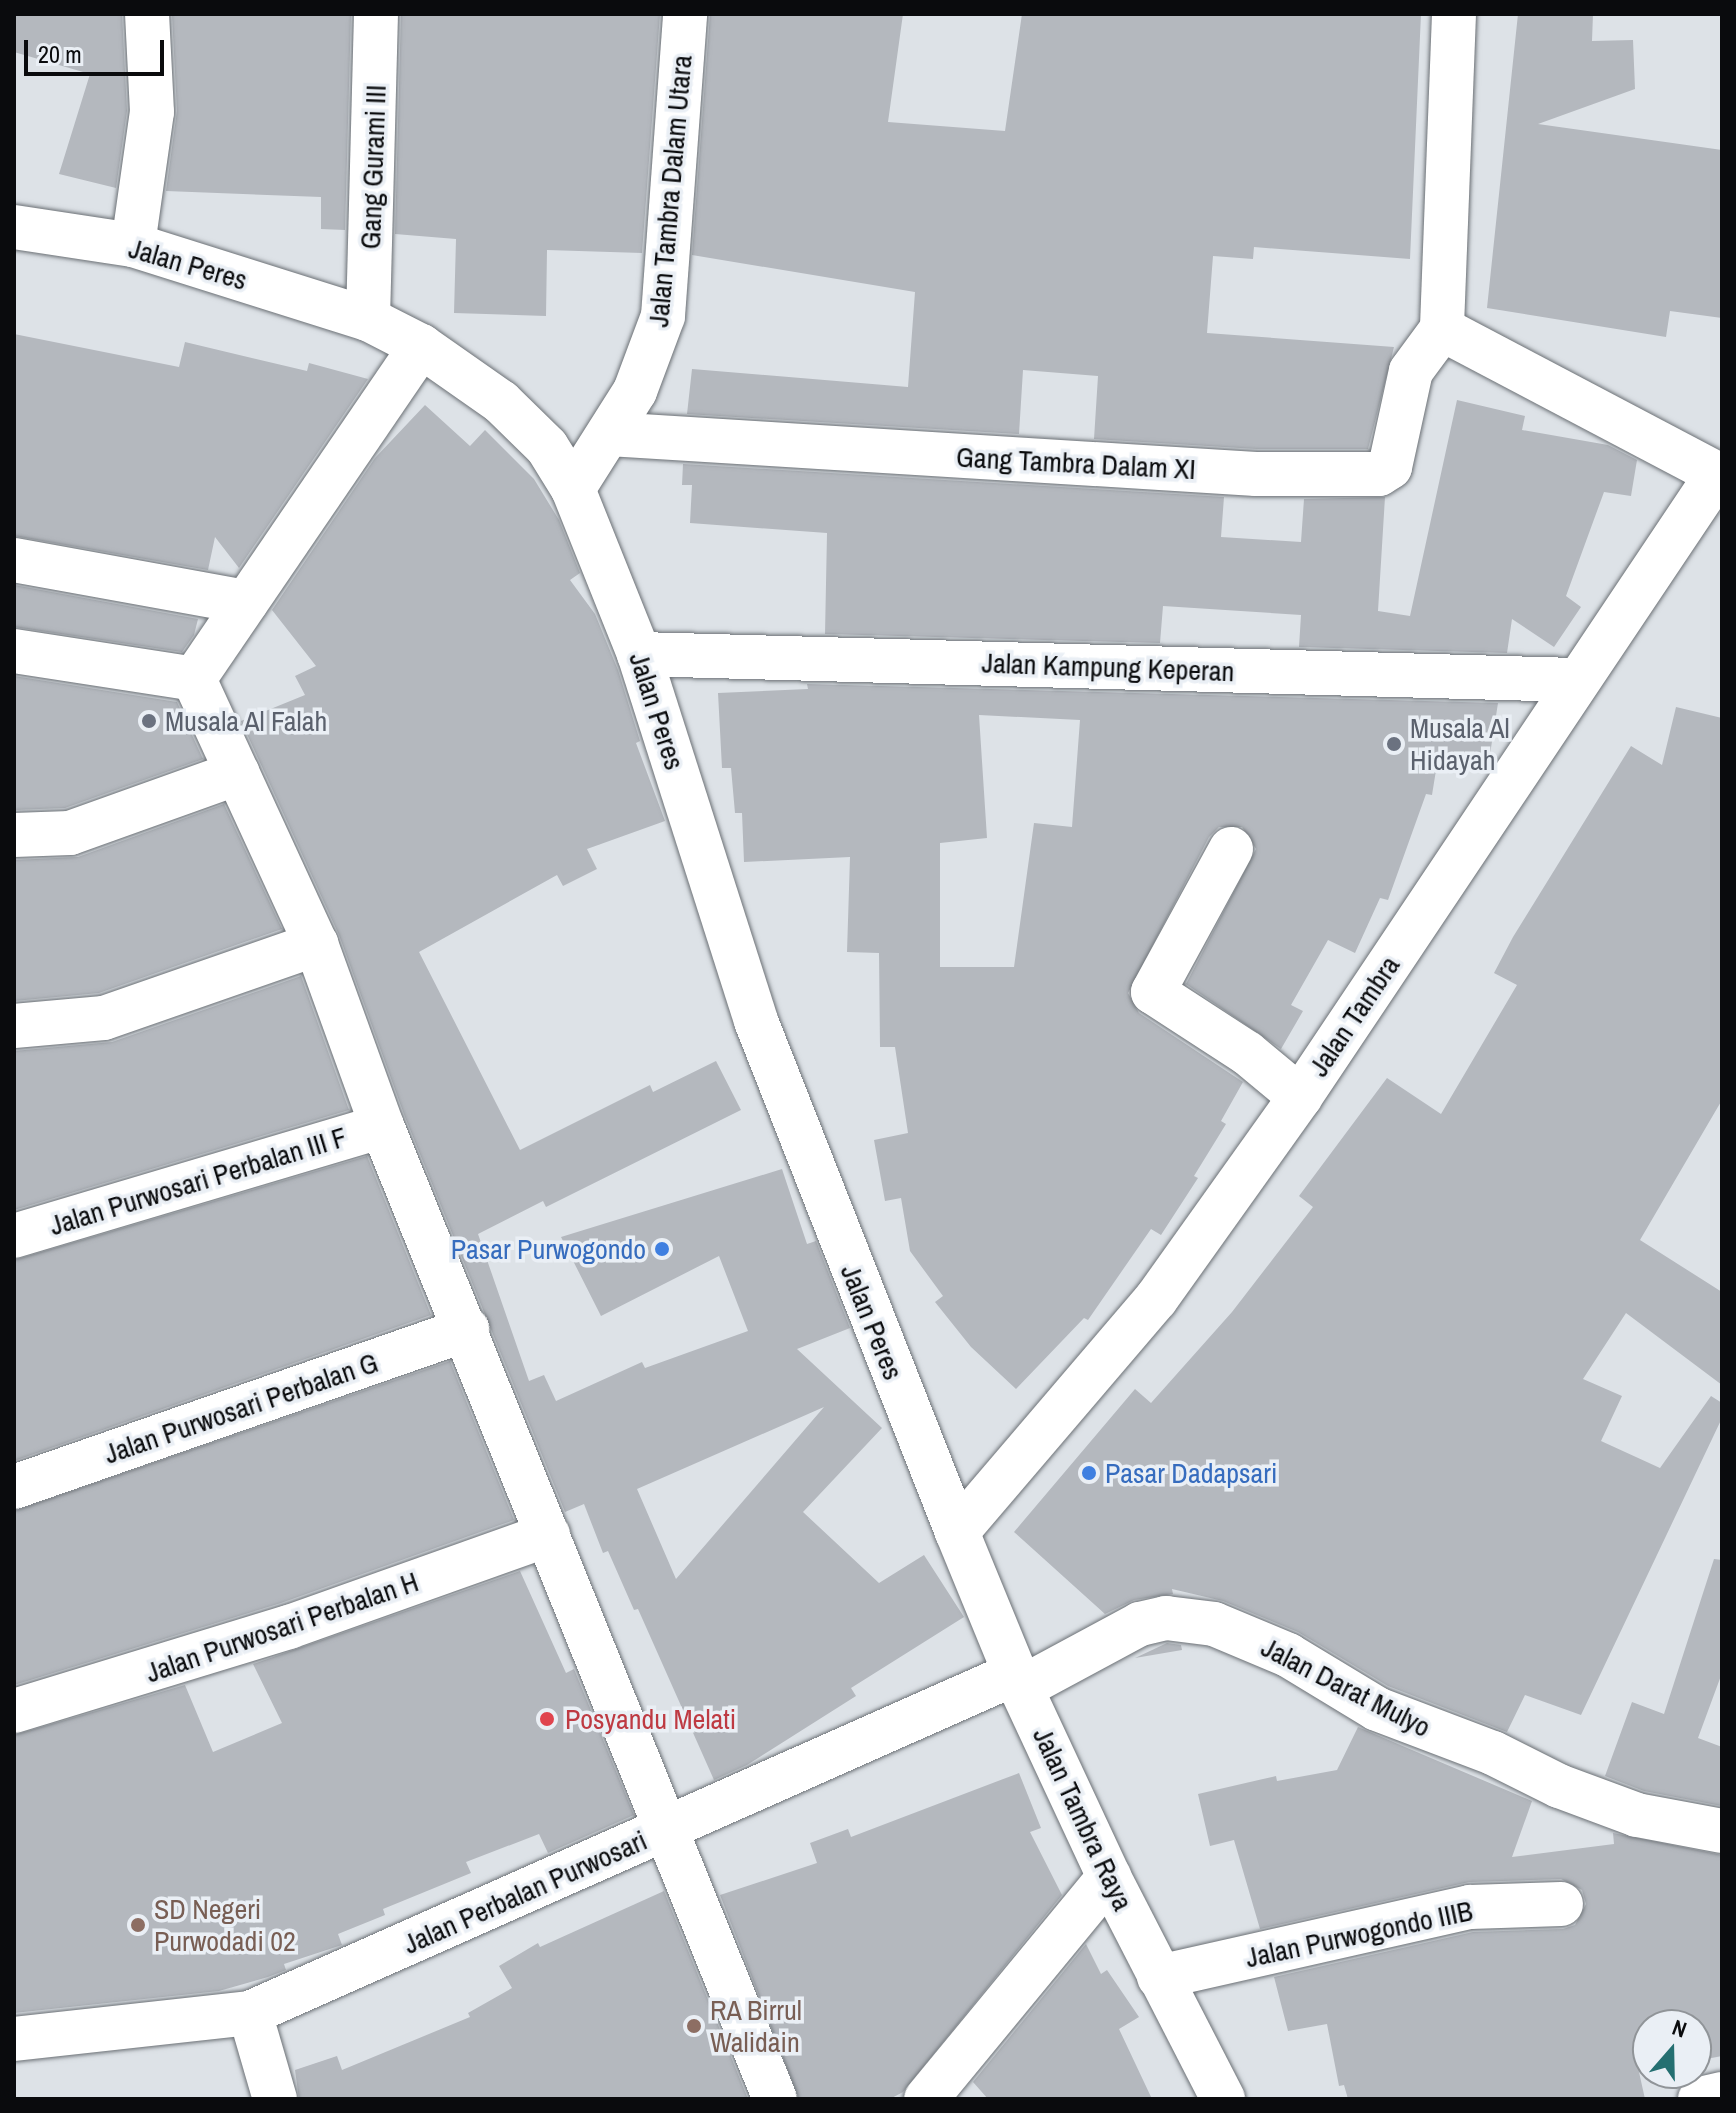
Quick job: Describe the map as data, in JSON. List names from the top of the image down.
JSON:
{
  "streets": {
    "street": [
      "Gang Gurami III",
      "Jalan Tambra Dalam Utara",
      "Jalan Peres",
      "Gang Tambra Dalam XI",
      "Jalan Kampung Keperan",
      "Jalan Tambra",
      "Jalan Purwosari Perbalan III F",
      "Jalan Purwosari Perbalan G",
      "Jalan Purwosari Perbalan H",
      "Jalan Darat Mulyo",
      "Jalan Tambra Raya",
      "Jalan Perbalan Purwosari",
      "Jalan Purwogondo IIIB"
    ]
  },
  "crossings": [
    ["Gang Gurami III", "Jalan Peres"],
    ["Jalan Tambra Dalam Utara", "Jalan Peres"],
    ["Jalan Tambra Dalam Utara", "Gang Tambra Dalam XI"],
    ["Jalan Peres", "Jalan Kampung Keperan"],
    ["Jalan Peres", "Jalan Tambra"],
    ["Jalan Peres", "Jalan Tambra Raya"],
    ["Jalan Kampung Keperan", "Jalan Tambra"],
    ["Jalan Tambra", "Jalan Tambra Raya"],
    ["Jalan Darat Mulyo", "Jalan Tambra Raya"],
    ["Jalan Darat Mulyo", "Jalan Perbalan Purwosari"],
    ["Jalan Tambra Raya", "Jalan Perbalan Purwosari"],
    ["Jalan Tambra Raya", "Jalan Purwogondo IIIB"]
  ],
  "places": [
    "Musala Al Falah",
    "Musala Al Hidayah",
    "Pasar Purwogondo",
    "Pasar Dadapsari",
    "Posyandu Melati",
    "SD Negeri Purwodadi 02",
    "RA Birrul Walidain"
  ],
  "scale_bar": "20 m",
  "north": "top"
}
